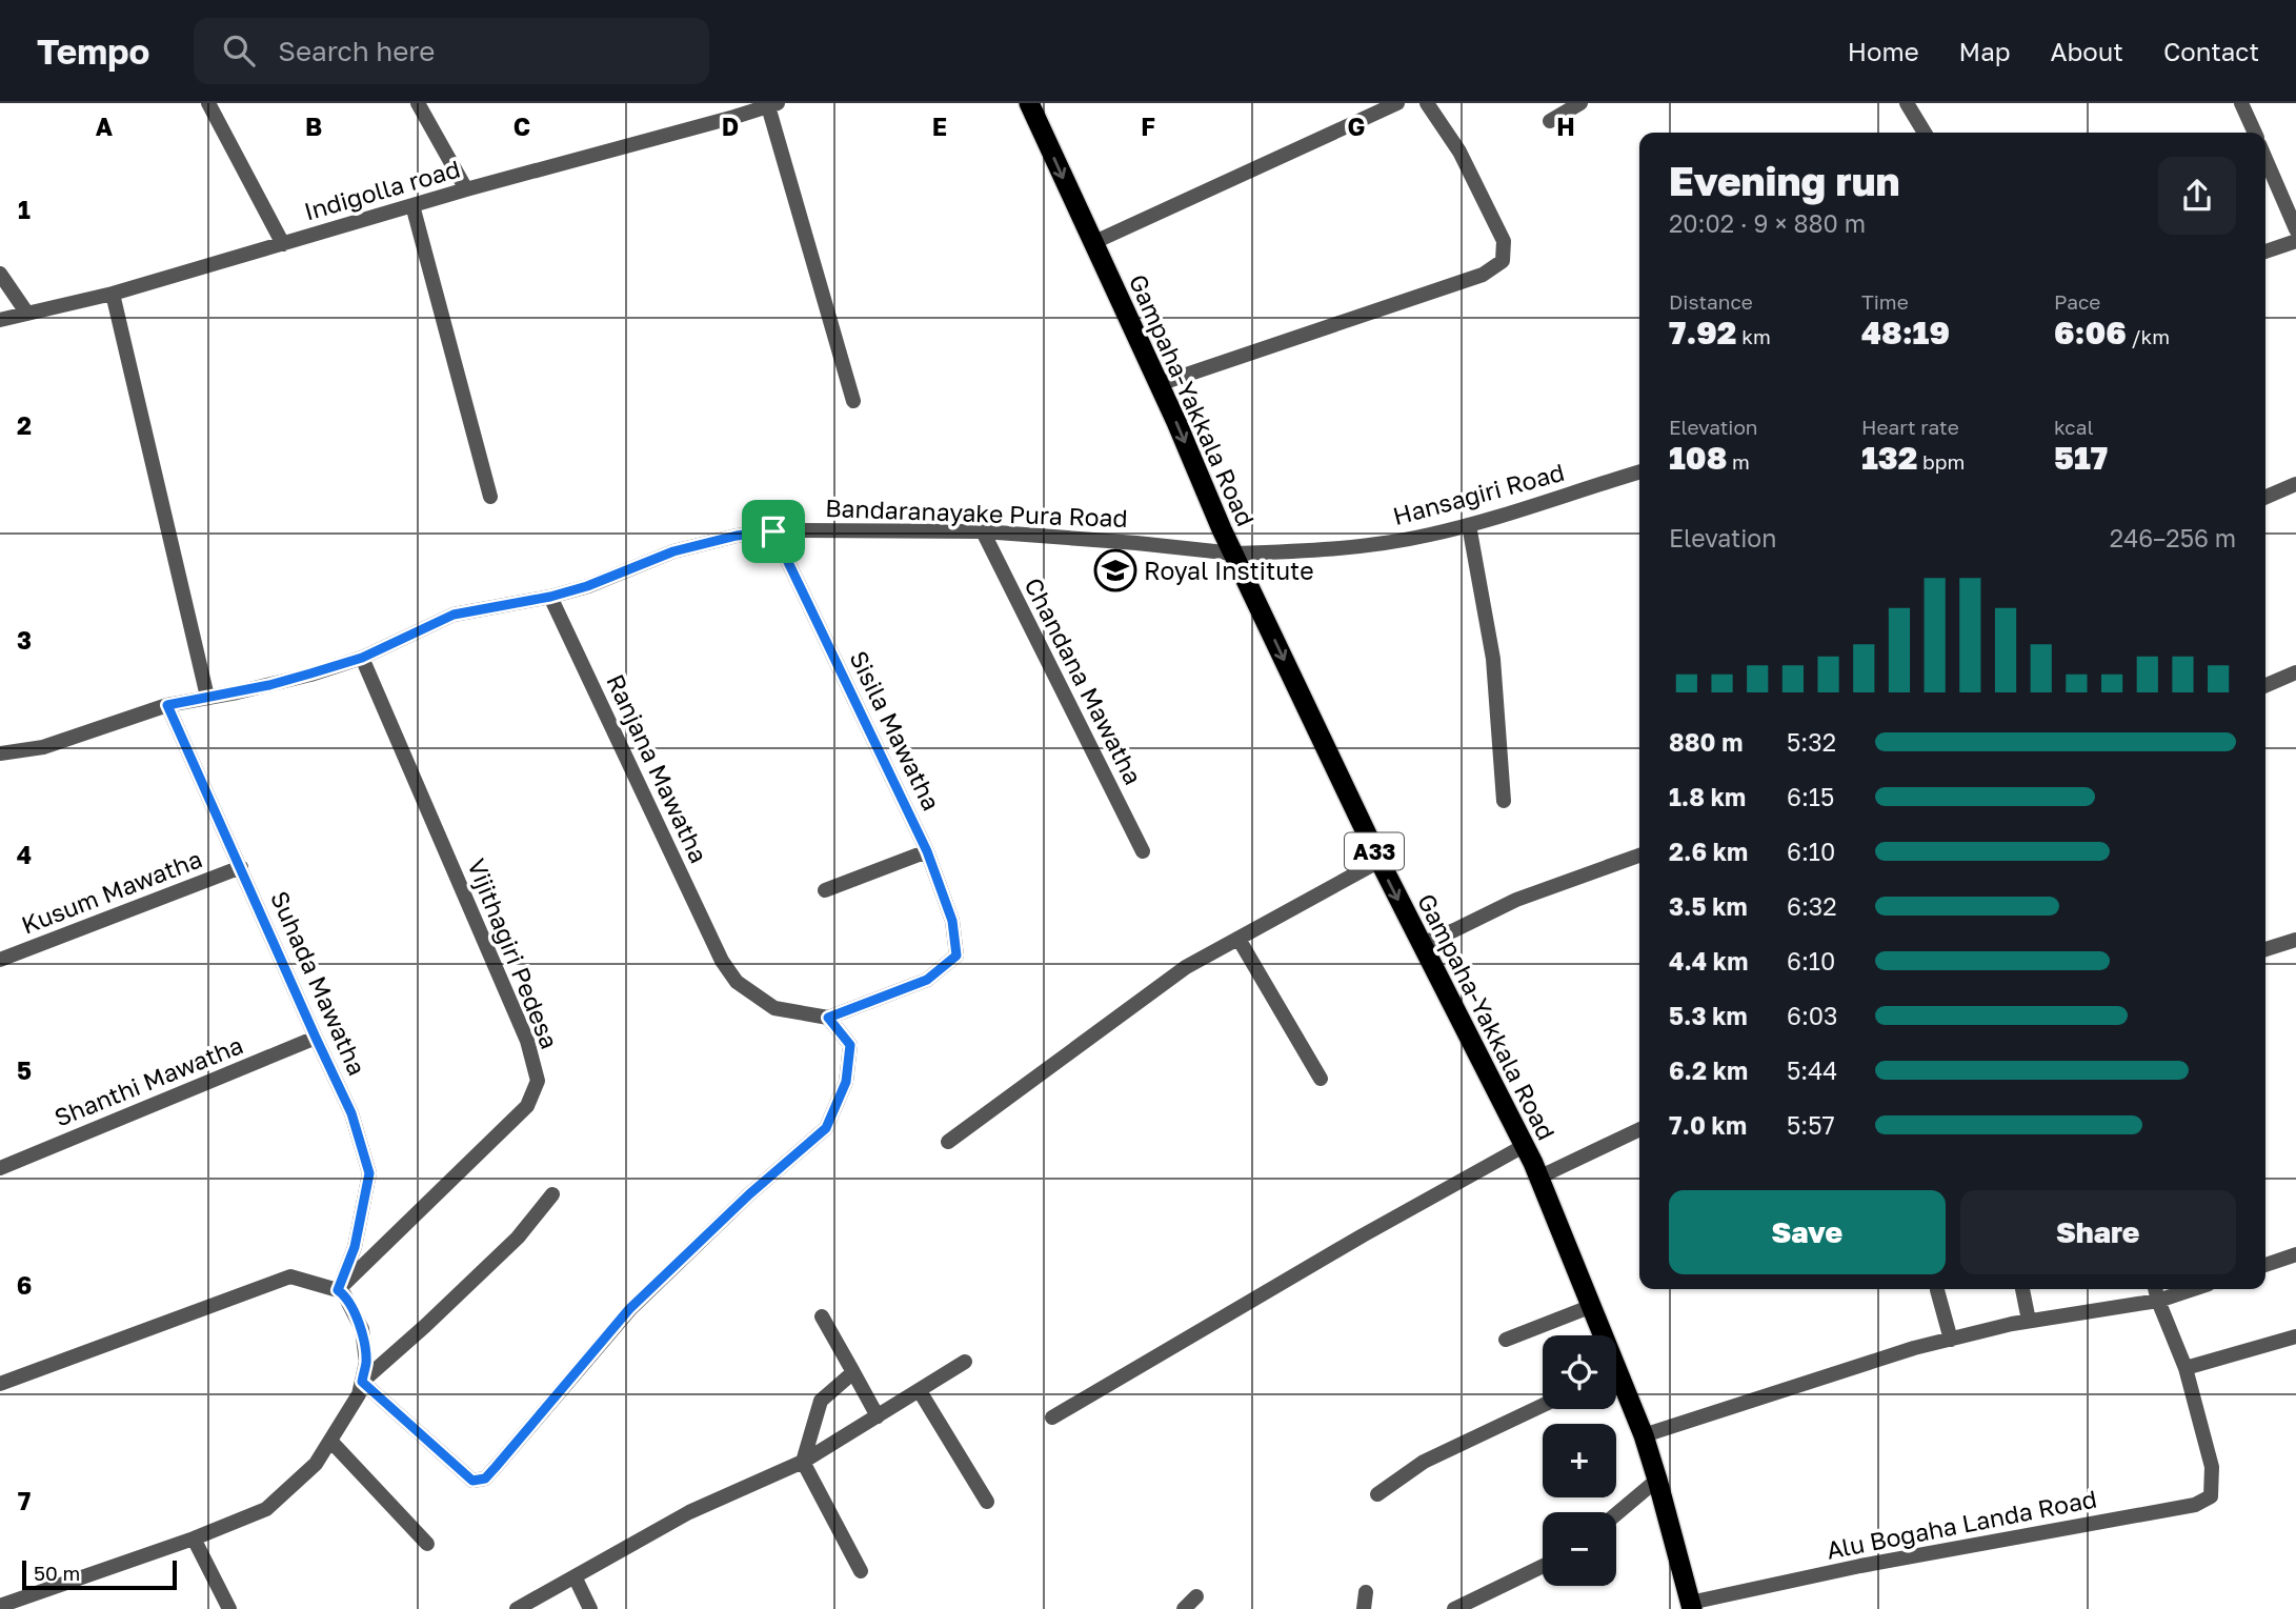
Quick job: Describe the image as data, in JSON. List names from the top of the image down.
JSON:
{
  "streets": {
    "highway": ["Gampaha-Yakkala Road", "A33"],
    "street": [
      "Indigolla road",
      "Hansagiri Road",
      "Bandaranayake Pura Road",
      "Chandana Mawatha",
      "Sisila Mawatha",
      "Ranjana Mawatha",
      "Kusum Mawatha",
      "Vijithagiri Pedesa",
      "Suhada Mawatha",
      "Shanthi Mawatha",
      "Alu Bogaha Landa Road"
    ]
  },
  "crossings": [
    ["Gampaha-Yakkala Road", "Hansagiri Road"],
    ["Gampaha-Yakkala Road", "Bandaranayake Pura Road"],
    ["Gampaha-Yakkala Road", "Alu Bogaha Landa Road"],
    ["Hansagiri Road", "Bandaranayake Pura Road"],
    ["Bandaranayake Pura Road", "Chandana Mawatha"],
    ["Bandaranayake Pura Road", "Sisila Mawatha"],
    ["Bandaranayake Pura Road", "Ranjana Mawatha"],
    ["Bandaranayake Pura Road", "Vijithagiri Pedesa"],
    ["Bandaranayake Pura Road", "Suhada Mawatha"],
    ["Sisila Mawatha", "Ranjana Mawatha"],
    ["Kusum Mawatha", "Suhada Mawatha"],
    ["Vijithagiri Pedesa", "Suhada Mawatha"],
    ["Suhada Mawatha", "Shanthi Mawatha"]
  ],
  "one_way": ["Gampaha-Yakkala Road"],
  "places": {
    "school or university": ["Royal Institute"]
  },
  "scale_bar": "50 m",
  "page": {
    "header": "Tempo",
    "search": "Search here",
    "nav": [
      "Home",
      "Map",
      "About",
      "Contact"
    ],
    "heading": ["Evening run", "20:02 · 9 × 880 m"],
    "stats": [
      ["Distance", "7.92 km"],
      ["Time", "48:19"],
      ["Pace", "6:06 /km"],
      ["Elevation", "108 m"],
      ["Heart rate", "132 bpm"],
      ["kcal", "517"]
    ],
    "chart": ["Elevation", "246–256 m"],
    "list": [
      {
        "name": "880 m",
        "note": "5:32"
      },
      {
        "name": "1.8 km",
        "note": "6:15"
      },
      {
        "name": "2.6 km",
        "note": "6:10"
      },
      {
        "name": "3.5 km",
        "note": "6:32"
      },
      {
        "name": "4.4 km",
        "note": "6:10"
      },
      {
        "name": "5.3 km",
        "note": "6:03"
      },
      {
        "name": "6.2 km",
        "note": "5:44"
      },
      {
        "name": "7.0 km",
        "note": "5:57"
      }
    ],
    "buttons": ["Save", "Share"],
    "map_buttons": ["+", "−"],
    "scale": "50 m"
  },
  "grid": {
    "columns": [
      "A",
      "B",
      "C",
      "D",
      "E",
      "F",
      "G",
      "H"
    ],
    "rows": [
      "1",
      "2",
      "3",
      "4",
      "5",
      "6",
      "7"
    ]
  }
}
